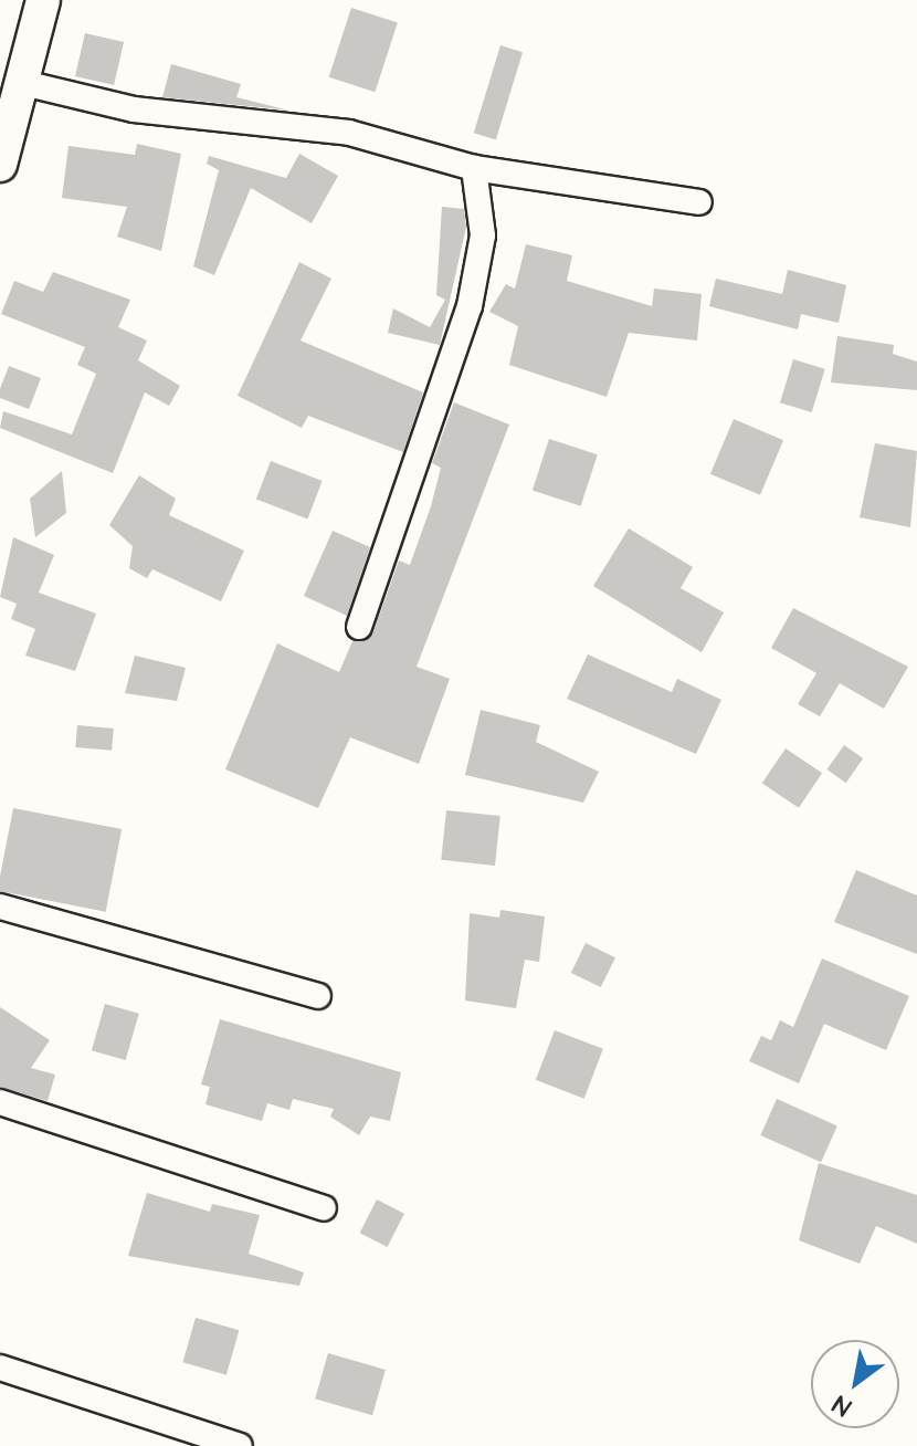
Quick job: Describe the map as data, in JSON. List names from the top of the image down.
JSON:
{
  "north": "bottom left"
}
